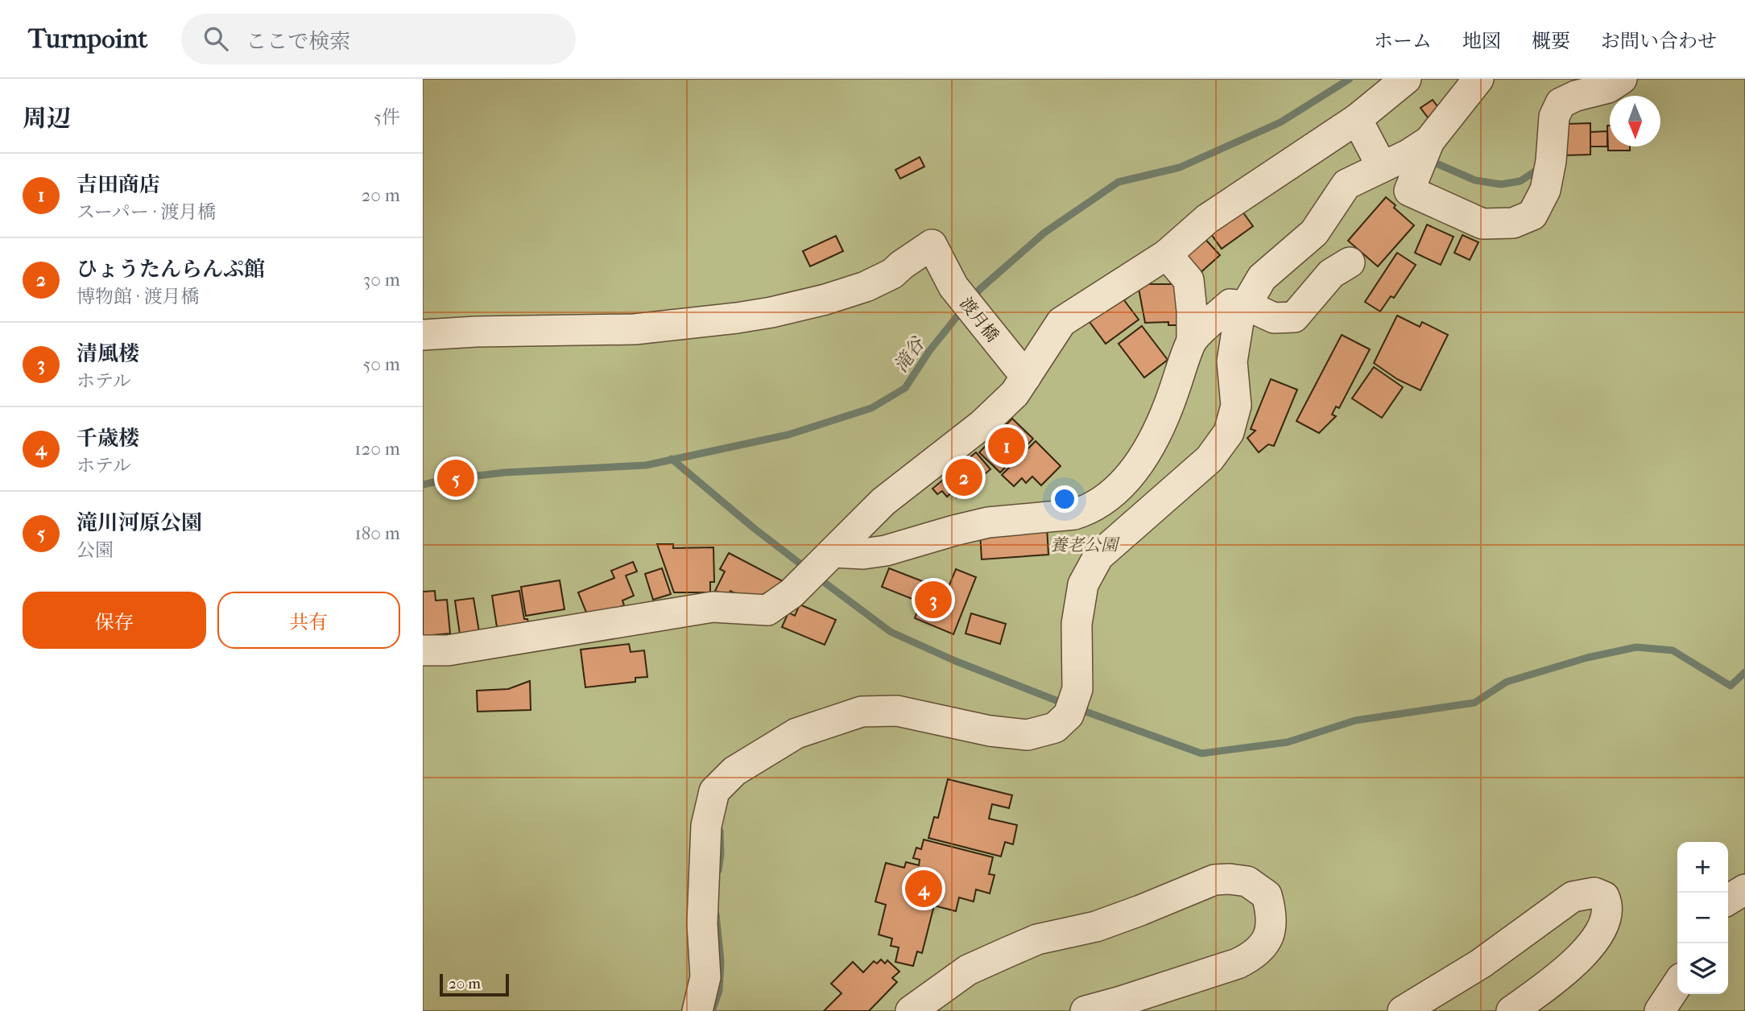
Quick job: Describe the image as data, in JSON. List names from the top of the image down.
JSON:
{
  "streets": {
    "street": ["渡月橋"]
  },
  "water": ["滝谷"],
  "parks": ["養老公園"],
  "scale_bar": "20 m",
  "north": "bottom",
  "page": {
    "header": "Turnpoint",
    "search": "ここで検索",
    "nav": [
      "ホーム",
      "地図",
      "概要",
      "お問い合わせ"
    ],
    "heading": ["周辺", "5件"],
    "list": [
      {
        "mark": "1",
        "name": "吉田商店",
        "note": "スーパー · 渡月橋",
        "value": "20 m"
      },
      {
        "mark": "2",
        "name": "ひょうたんらんぷ館",
        "note": "博物館 · 渡月橋",
        "value": "30 m"
      },
      {
        "mark": "3",
        "name": "清風楼",
        "note": "ホテル",
        "value": "50 m"
      },
      {
        "mark": "4",
        "name": "千歳楼",
        "note": "ホテル",
        "value": "120 m"
      },
      {
        "mark": "5",
        "name": "滝川河原公園",
        "note": "公園",
        "value": "180 m"
      }
    ],
    "pins": [
      "1",
      "2",
      "5",
      "3",
      "4"
    ],
    "buttons": ["保存", "共有"],
    "map_buttons": ["+", "−"],
    "scale": "20 m"
  }
}
